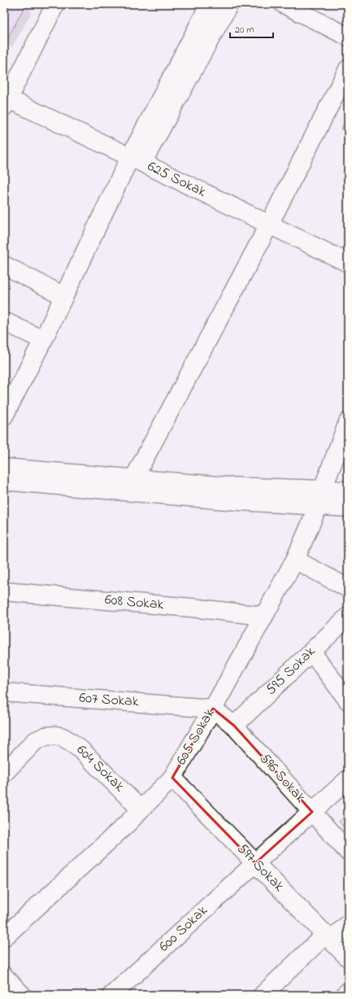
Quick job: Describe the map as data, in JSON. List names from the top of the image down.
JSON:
{
  "streets": {
    "street": [
      "625 Sokak",
      "608 Sokak",
      "595 Sokak",
      "607 Sokak",
      "605 Sokak",
      "604 Sokak",
      "596 Sokak",
      "597 Sokak",
      "600 Sokak"
    ]
  },
  "crossings": [
    ["608 Sokak", "605 Sokak"],
    ["595 Sokak", "596 Sokak"],
    ["607 Sokak", "605 Sokak"],
    ["607 Sokak", "596 Sokak"],
    ["605 Sokak", "604 Sokak"],
    ["605 Sokak", "596 Sokak"],
    ["605 Sokak", "597 Sokak"],
    ["596 Sokak", "600 Sokak"],
    ["597 Sokak", "600 Sokak"]
  ],
  "scale_bar": "20 m"
}
